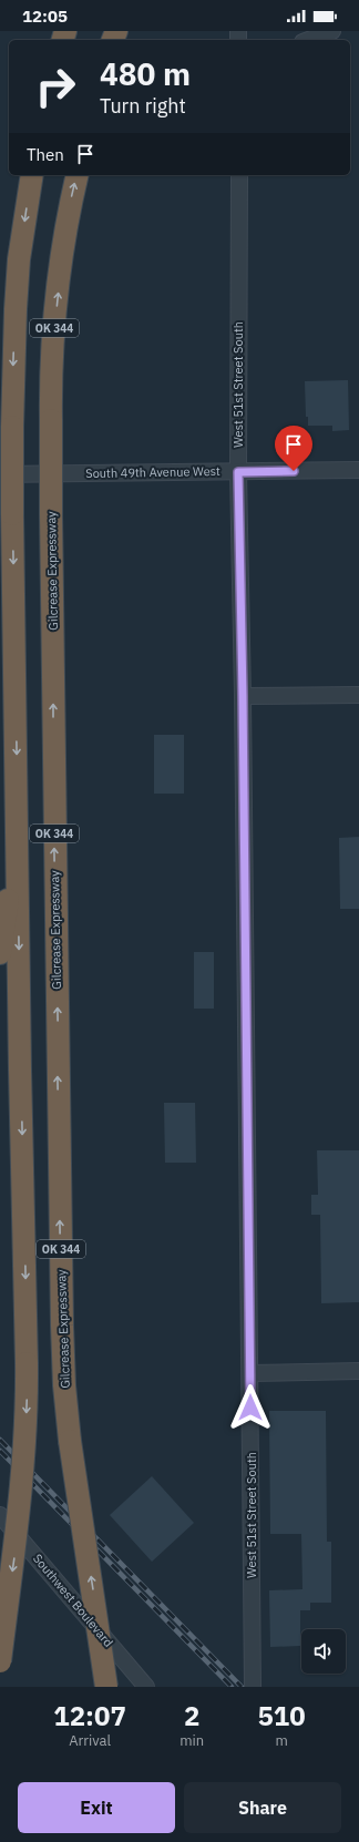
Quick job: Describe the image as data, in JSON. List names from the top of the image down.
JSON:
{
  "streets": {
    "highway": ["OK 344", "Gilcrease Expressway"],
    "street": ["West 51st Street South", "South 49th Avenue West", "Southwest Boulevard"]
  },
  "crossings": [
    ["West 51st Street South", "South 49th Avenue West"]
  ],
  "page": {
    "status": "12:05",
    "turn": ["480 m", "Turn right"],
    "then": "Then",
    "eta": [
      "12:07",
      "Arrival",
      "2",
      "min",
      "510",
      "m"
    ],
    "buttons": ["Exit", "Share"]
  }
}
